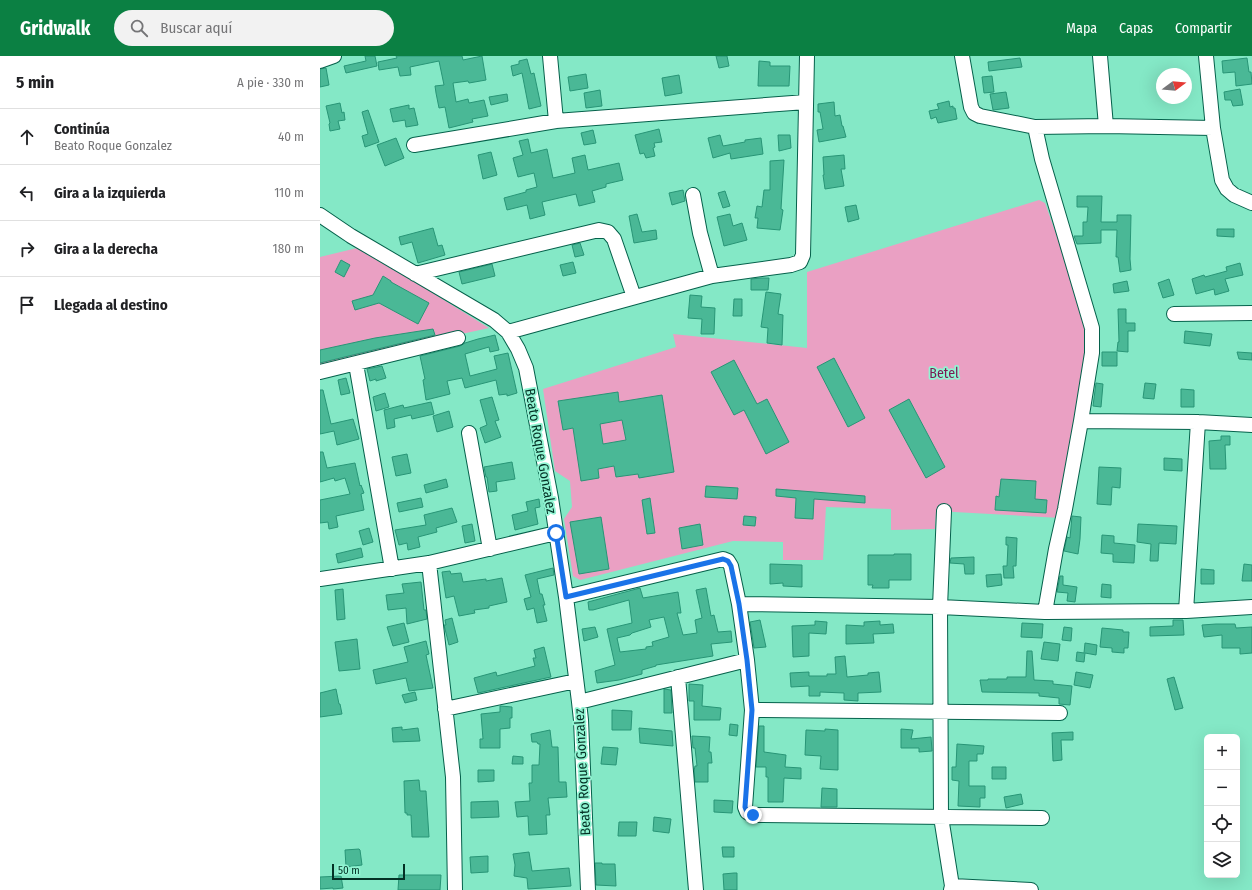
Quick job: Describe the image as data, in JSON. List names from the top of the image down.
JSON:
{
  "streets": {
    "street": ["Beato Roque Gonzalez"]
  },
  "parks": ["Betel"],
  "scale_bar": "50 m",
  "north": "right",
  "page": {
    "header": "Gridwalk",
    "search": "Buscar aquí",
    "nav": ["Mapa", "Capas", "Compartir"],
    "heading": ["5 min", "A pie · 330 m"],
    "list": [
      ["Continúa", "Beato Roque Gonzalez", "40 m"],
      ["Gira a la izquierda", "110 m"],
      ["Gira a la derecha", "180 m"],
      "Llegada al destino"
    ],
    "map_buttons": ["+", "−"],
    "scale": "50 m"
  }
}
